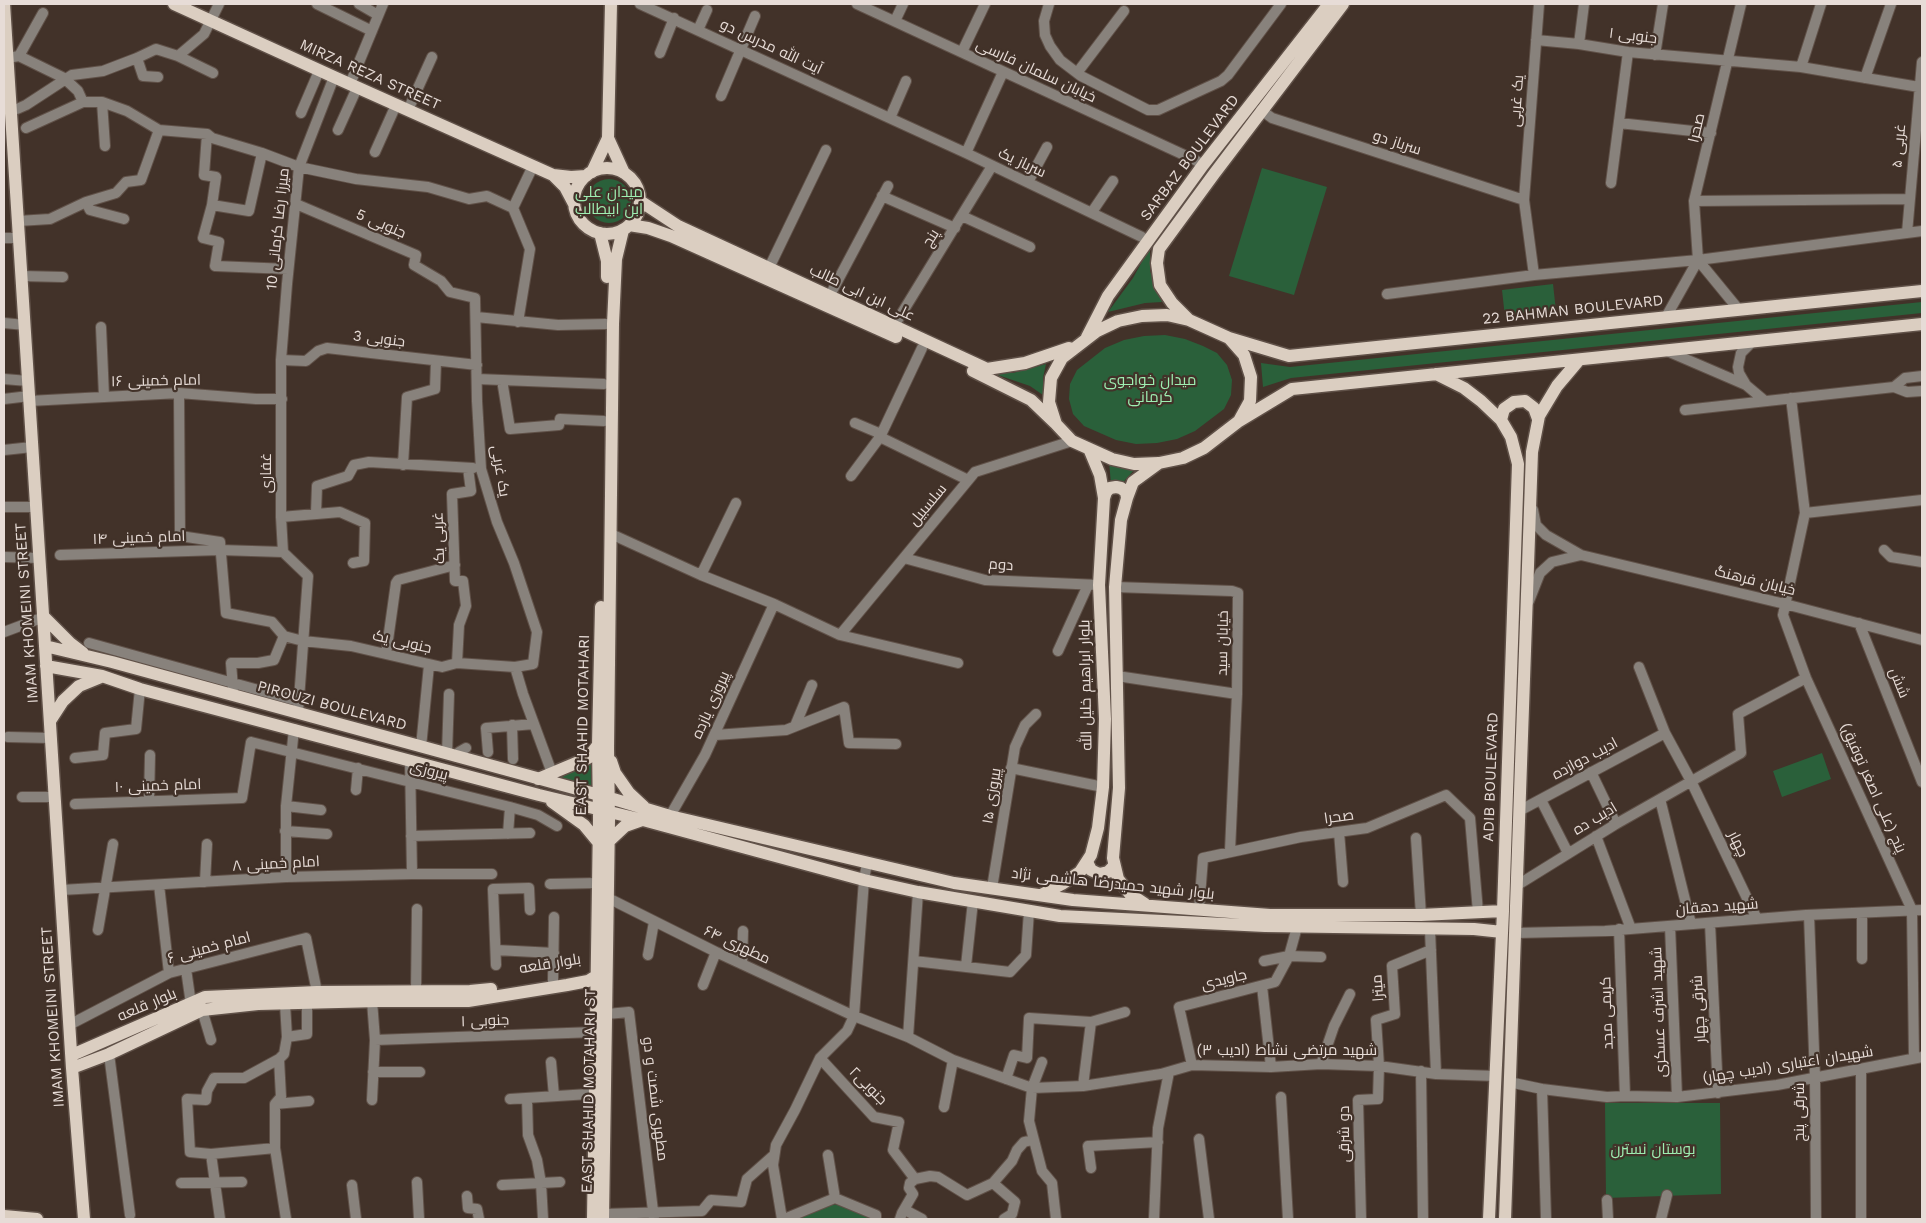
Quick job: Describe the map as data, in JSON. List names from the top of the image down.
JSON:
{
  "streets": {
    "main road": [
      "MIRZA REZA STREET",
      "SARBAZ BOULEVARD",
      "علی ابن ابی طالب",
      "22 BAHMAN BOULEVARD",
      "IMAM KHOMEINI STREET",
      "بلوار ابراهیم خلیل الله",
      "PIROUZI BOULEVARD",
      "EAST SHAHID MOTAHARI",
      "ADIB BOULEVARD",
      "بلوار شهید حمیدرضا هاشمی نژاد",
      "بلوار قلعه",
      "EAST SHAHID MOTAHARI ST"
    ],
    "street": [
      "جنوبی ۱",
      "آیت الله مدرس دو",
      "خیابان سلمان فارسی",
      "یک غربی",
      "صحرا",
      "سرباز دو",
      "غربی ۵",
      "سرباز یک",
      "جنوبی 5",
      "میرزا رضا کرمانی 10",
      "پنج",
      "جنوبی 3",
      "امام خمینی ۱۶",
      "غفاری",
      "سلسبیل",
      "امام خمینی ۱۴",
      "غربی یک",
      "دوم",
      "خیابان فرهنگ",
      "جنوبی یک",
      "خیابان سید",
      "شش",
      "پیروزی یازده",
      "ادیب دوازده",
      "پیروزی",
      "امام خمینی ۱۰",
      "پنج (علی اصغر توفیق)",
      "پیروزی ۱۵",
      "ادیب ده",
      "چهار",
      "امام خمینی ۸",
      "شهید دهقان",
      "مطهری ۶۴",
      "امام خمینی ۶",
      "جاویدی",
      "میترا",
      "شرقی چهار",
      "شهید اشرف عسکری",
      "کریمی مجد",
      "۱ جنوبی",
      "شهید مرتضی نشاط (ادیب ۳)",
      "شهیدان اعتباری (ادیب چهار)",
      "جنوبی۲",
      "مطهری شصت و دو",
      "شرقی پنج",
      "دو شرقی"
    ]
  },
  "crossings": [
    ["جنوبی ۱", "یک غربی"],
    ["جنوبی ۱", "صحرا"],
    ["جنوبی ۱", "غربی ۵"],
    ["آیت الله مدرس دو", "سرباز یک"],
    ["خیابان سلمان فارسی", "SARBAZ BOULEVARD"],
    ["MIRZA REZA STREET", "میرزا رضا کرمانی 10"],
    ["یک غربی", "سرباز دو"],
    ["یک غربی", "جنوبی 5"],
    ["یک غربی", "جنوبی 3"],
    ["یک غربی", "جنوبی یک"],
    ["صحرا", "بلوار شهید حمیدرضا هاشمی نژاد"],
    ["سرباز دو", "SARBAZ BOULEVARD"],
    ["SARBAZ BOULEVARD", "علی ابن ابی طالب"],
    ["SARBAZ BOULEVARD", "22 BAHMAN BOULEVARD"],
    ["SARBAZ BOULEVARD", "سلسبیل"],
    ["SARBAZ BOULEVARD", "بلوار ابراهیم خلیل الله"],
    ["سرباز یک", "پنج"],
    ["جنوبی 5", "میرزا رضا کرمانی 10"],
    ["میرزا رضا کرمانی 10", "جنوبی 3"],
    ["میرزا رضا کرمانی 10", "غفاری"],
    ["پنج", "علی ابن ابی طالب"],
    ["علی ابن ابی طالب", "22 BAHMAN BOULEVARD"],
    ["علی ابن ابی طالب", "سلسبیل"],
    ["علی ابن ابی طالب", "بلوار ابراهیم خلیل الله"],
    ["علی ابن ابی طالب", "EAST SHAHID MOTAHARI"],
    ["22 BAHMAN BOULEVARD", "سلسبیل"],
    ["22 BAHMAN BOULEVARD", "بلوار ابراهیم خلیل الله"],
    ["جنوبی 3", "غفاری"],
    ["امام خمینی ۱۶", "غفاری"],
    ["امام خمینی ۱۶", "IMAM KHOMEINI STREET"],
    ["غفاری", "امام خمینی ۱۴"],
    ["سلسبیل", "دوم"],
    ["سلسبیل", "بلوار ابراهیم خلیل الله"],
    ["غربی یک", "جنوبی یک"],
    ["دوم", "بلوار ابراهیم خلیل الله"],
    ["خیابان فرهنگ", "شش"],
    ["خیابان فرهنگ", "پنج (علی اصغر توفیق)"],
    ["IMAM KHOMEINI STREET", "PIROUZI BOULEVARD"],
    ["IMAM KHOMEINI STREET", "امام خمینی ۸"],
    ["IMAM KHOMEINI STREET", "امام خمینی ۶"],
    ["IMAM KHOMEINI STREET", "بلوار قلعه"],
    ["خیابان سید", "بلوار ابراهیم خلیل الله"],
    ["بلوار ابراهیم خلیل الله", "بلوار شهید حمیدرضا هاشمی نژاد"],
    ["پیروزی یازده", "بلوار شهید حمیدرضا هاشمی نژاد"],
    ["PIROUZI BOULEVARD", "EAST SHAHID MOTAHARI"],
    ["PIROUZI BOULEVARD", "بلوار شهید حمیدرضا هاشمی نژاد"],
    ["EAST SHAHID MOTAHARI", "بلوار شهید حمیدرضا هاشمی نژاد"],
    ["EAST SHAHID MOTAHARI", "بلوار قلعه"],
    ["EAST SHAHID MOTAHARI", "۱ جنوبی"],
    ["EAST SHAHID MOTAHARI", "EAST SHAHID MOTAHARI ST"],
    ["ادیب دوازده", "ADIB BOULEVARD"],
    ["ادیب دوازده", "چهار"],
    ["پیروزی", "امام خمینی ۱۰"],
    ["ADIB BOULEVARD", "ادیب ده"],
    ["ADIB BOULEVARD", "بلوار شهید حمیدرضا هاشمی نژاد"],
    ["ADIB BOULEVARD", "شهید دهقان"],
    ["ADIB BOULEVARD", "شهید مرتضی نشاط (ادیب ۳)"],
    ["ADIB BOULEVARD", "شهیدان اعتباری (ادیب چهار)"],
    ["پنج (علی اصغر توفیق)", "ادیب ده"],
    ["پنج (علی اصغر توفیق)", "شهید دهقان"],
    ["پیروزی ۱۵", "بلوار شهید حمیدرضا هاشمی نژاد"],
    ["ادیب ده", "چهار"],
    ["چهار", "شهید دهقان"],
    ["بلوار شهید حمیدرضا هاشمی نژاد", "شهید دهقان"],
    ["بلوار شهید حمیدرضا هاشمی نژاد", "جاویدی"],
    ["شهید دهقان", "شرقی چهار"],
    ["شهید دهقان", "شهید اشرف عسکری"],
    ["شهید دهقان", "کریمی مجد"],
    ["شهید دهقان", "شرقی پنج"],
    ["مطهری ۶۴", "شهید مرتضی نشاط (ادیب ۳)"],
    ["مطهری ۶۴", "EAST SHAHID MOTAHARI ST"],
    ["امام خمینی ۶", "بلوار قلعه"],
    ["جاویدی", "شهید مرتضی نشاط (ادیب ۳)"],
    ["میترا", "شهید مرتضی نشاط (ادیب ۳)"],
    ["میترا", "دو شرقی"],
    ["شرقی چهار", "شهیدان اعتباری (ادیب چهار)"],
    ["شهید اشرف عسکری", "شهیدان اعتباری (ادیب چهار)"],
    ["کریمی مجد", "شهیدان اعتباری (ادیب چهار)"],
    ["شهید مرتضی نشاط (ادیب ۳)", "دو شرقی"],
    ["شهیدان اعتباری (ادیب چهار)", "شرقی پنج"],
    ["EAST SHAHID MOTAHARI ST", "مطهری شصت و دو"]
  ],
  "parks": ["میدان علی ابن ابیطالب", "میدان خواجوی کرمانی", "بوستان نسترن"]
}
